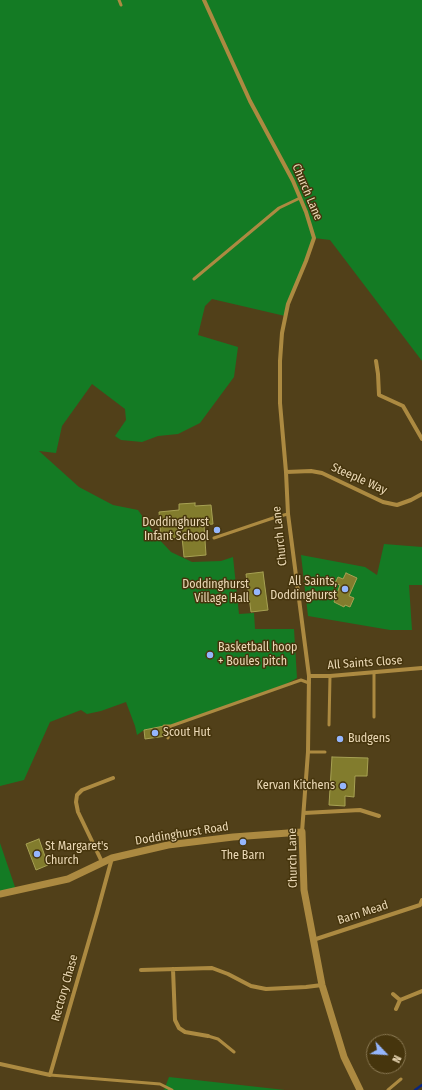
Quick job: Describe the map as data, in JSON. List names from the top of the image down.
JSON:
{
  "streets": {
    "street": [
      "Church Lane",
      "Steeple Way",
      "All Saints Close",
      "Doddinghurst Road",
      "Barn Mead",
      "Rectory Chase"
    ]
  },
  "crossings": [
    ["Church Lane", "Steeple Way"],
    ["Church Lane", "All Saints Close"],
    ["Church Lane", "Doddinghurst Road"],
    ["Church Lane", "Barn Mead"],
    ["Doddinghurst Road", "Rectory Chase"]
  ],
  "places": [
    "Doddinghurst Infant School",
    "All Saints, Doddinghurst",
    "Doddinghurst Village Hall",
    "Basketball hoop + Boules pitch",
    "Scout Hut",
    "Budgens",
    "Kervan Kitchens",
    "The Barn",
    "St Margaret's Church"
  ],
  "north": "bottom right"
}
